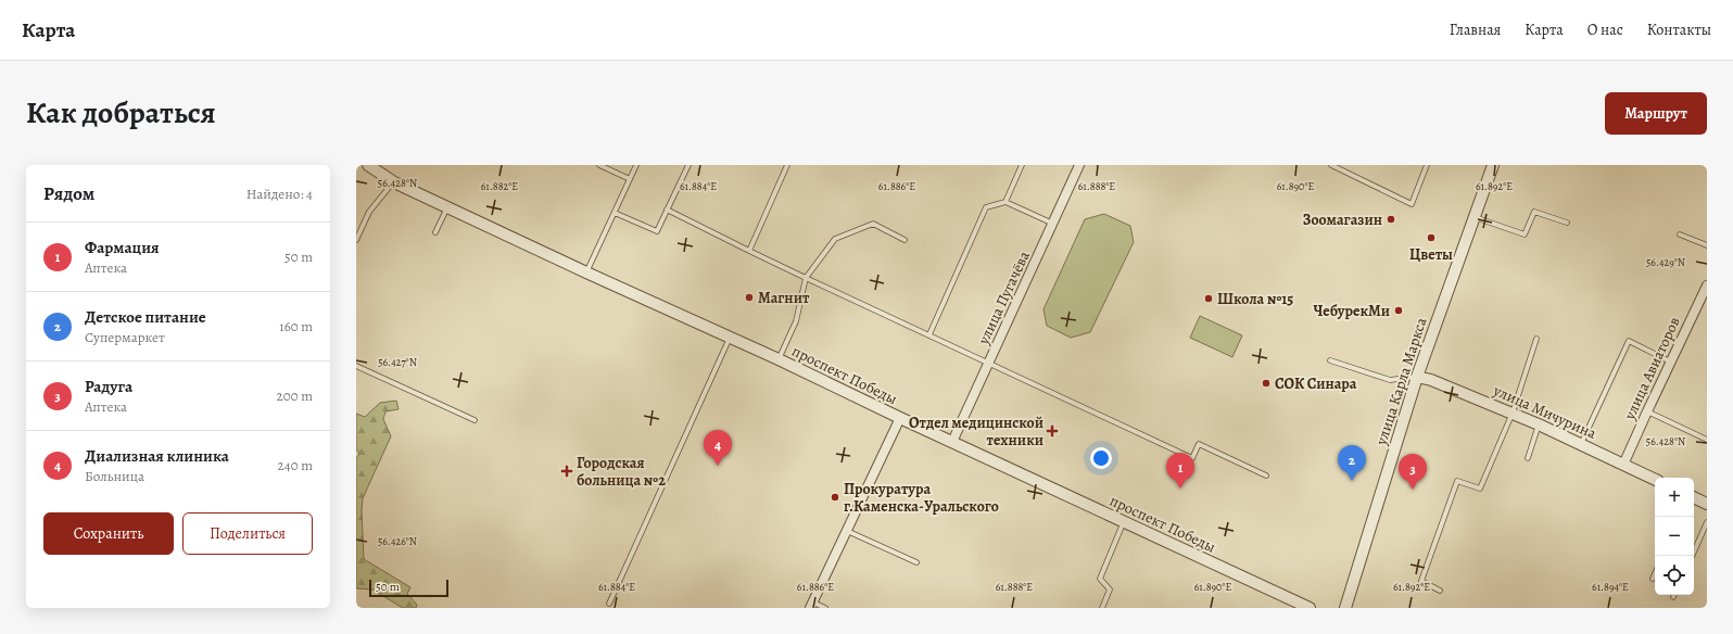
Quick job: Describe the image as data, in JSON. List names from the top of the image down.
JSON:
{
  "streets": {
    "street": [
      "улица Пугачёва",
      "улица Авиаторов",
      "проспект Победы",
      "улица Карла Маркса",
      "улица Мичурина"
    ]
  },
  "crossings": [
    ["улица Пугачёва", "проспект Победы"],
    ["улица Авиаторов", "улица Мичурина"],
    ["улица Карла Маркса", "улица Мичурина"]
  ],
  "places": {
    "other": [
      "Зоомагазин",
      "Цветы",
      "Магнит",
      "Школа №15",
      "ЧебурекМи",
      "СОК Синара",
      "Прокуратура г.Каменска-Уральского"
    ],
    "health": ["Отдел медицинской техники", "Городская больница №2"]
  },
  "scale_bar": "50 m",
  "page": {
    "header": "Карта",
    "nav": [
      "Главная",
      "Карта",
      "О нас",
      "Контакты"
    ],
    "title": "Как добраться",
    "buttons": [
      "Маршрут",
      ["Сохранить", "Поделиться"]
    ],
    "heading": ["Рядом", "Найдено: 4"],
    "list": [
      {
        "mark": "1",
        "name": "Фармация",
        "note": "Аптека",
        "value": "50 m"
      },
      {
        "mark": "2",
        "name": "Детское питание",
        "note": "Супермаркет",
        "value": "160 m"
      },
      {
        "mark": "3",
        "name": "Радуга",
        "note": "Аптека",
        "value": "200 m"
      },
      {
        "mark": "4",
        "name": "Диализная клиника",
        "note": "Больница",
        "value": "240 m"
      }
    ],
    "pins": [
      "4",
      "2",
      "1",
      "3"
    ],
    "map_buttons": ["+", "−"],
    "scale": "50 m"
  },
  "coordinates": [
    "56.428°N",
    "61.882°E",
    "61.884°E",
    "61.886°E",
    "61.888°E",
    "61.890°E",
    "61.892°E",
    "56.429°N",
    "56.427°N",
    "56.426°N",
    "61.894°E"
  ]
}
